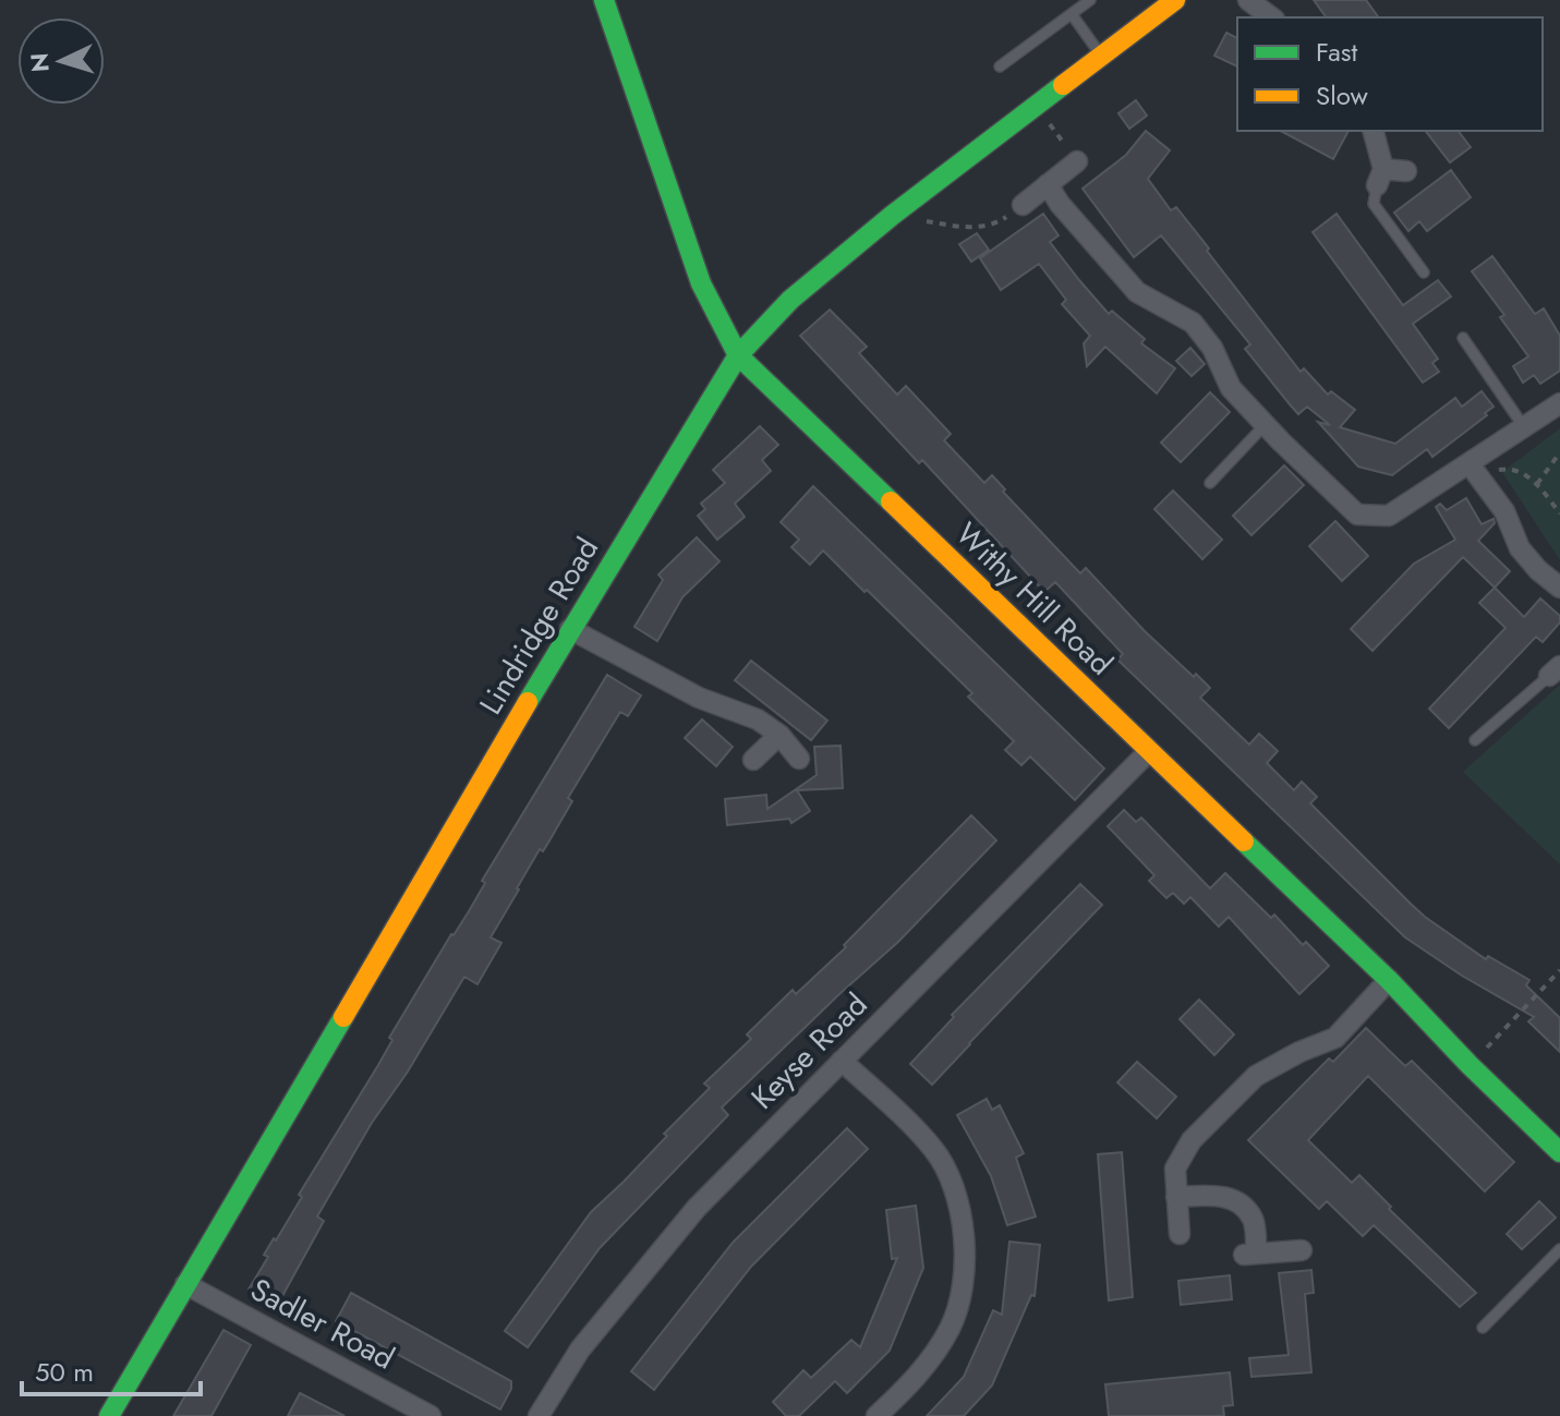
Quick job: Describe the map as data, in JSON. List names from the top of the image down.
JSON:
{
  "streets": {
    "street": [
      "Withy Hill Road",
      "Lindridge Road",
      "Keyse Road",
      "Sadler Road"
    ]
  },
  "crossings": [
    ["Withy Hill Road", "Lindridge Road"],
    ["Withy Hill Road", "Keyse Road"],
    ["Lindridge Road", "Sadler Road"]
  ],
  "legend": ["Fast", "Slow"],
  "scale_bar": "50 m",
  "north": "left"
}
